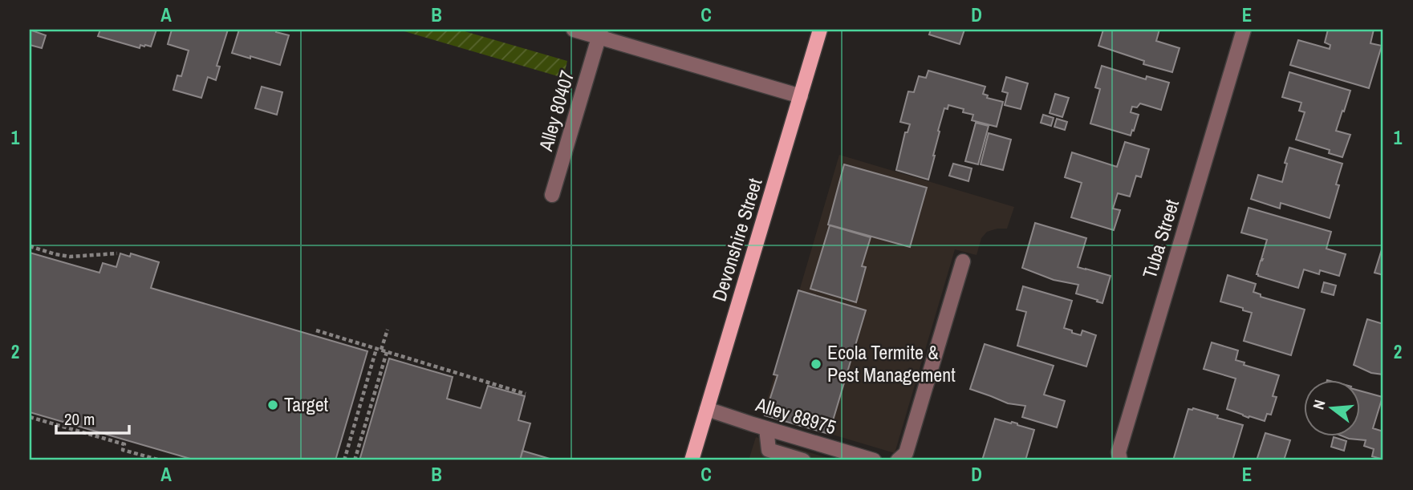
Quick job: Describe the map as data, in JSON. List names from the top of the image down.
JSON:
{
  "streets": {
    "main road": ["Devonshire Street"],
    "street": ["Alley 80407", "Tuba Street", "Alley 88975"]
  },
  "crossings": [
    ["Devonshire Street", "Alley 88975"]
  ],
  "places": ["Ecola Termite & Pest Management", "Target"],
  "scale_bar": "20 m",
  "north": "left",
  "grid": {
    "columns": [
      "A",
      "B",
      "C",
      "D",
      "E"
    ],
    "rows": ["1", "2"]
  }
}
